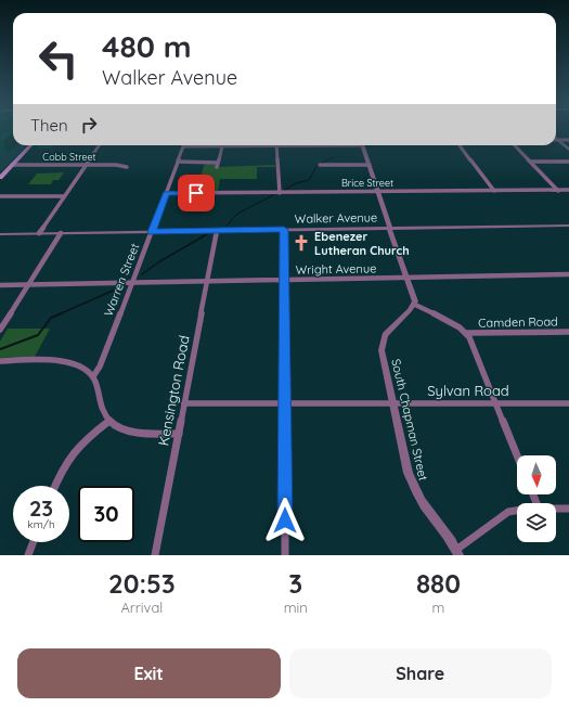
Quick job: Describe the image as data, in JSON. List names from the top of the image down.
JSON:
{
  "streets": {
    "street": [
      "Cobb Street",
      "Brice Street",
      "Walker Avenue",
      "Wright Avenue",
      "Warren Street",
      "Camden Road",
      "Kensington Road",
      "Sylvan Road",
      "South Chapman Street"
    ]
  },
  "crossings": [
    ["Brice Street", "Warren Street"],
    ["Walker Avenue", "Warren Street"],
    ["Walker Avenue", "Kensington Road"],
    ["Wright Avenue", "Warren Street"],
    ["Wright Avenue", "Kensington Road"],
    ["Kensington Road", "Sylvan Road"],
    ["Sylvan Road", "South Chapman Street"]
  ],
  "places": {
    "church": ["Ebenezer Lutheran Church"]
  },
  "north": "bottom",
  "page": {
    "turn": ["480 m", "Walker Avenue"],
    "then": "Then",
    "speed": "23 km/h",
    "limit": "30",
    "eta": [
      "20:53",
      "Arrival",
      "3",
      "min",
      "880",
      "m"
    ],
    "buttons": ["Exit", "Share"]
  }
}
